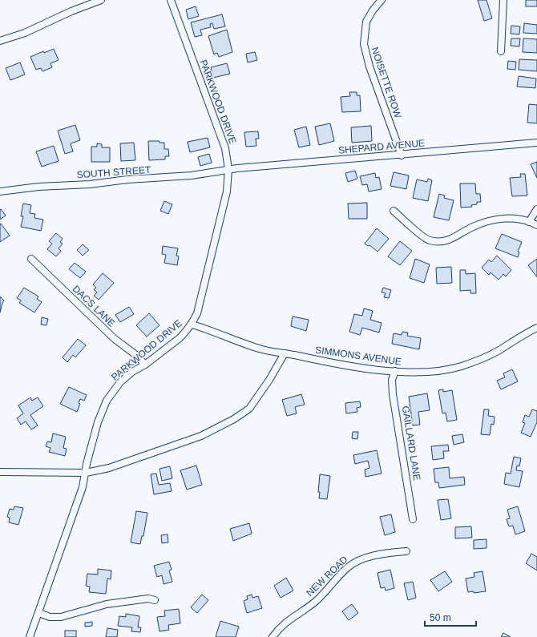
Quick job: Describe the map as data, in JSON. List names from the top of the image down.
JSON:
{
  "streets": {
    "street": [
      "NOISETTE ROW",
      "PARKWOOD DRIVE",
      "SHEPARD AVENUE",
      "SOUTH STREET",
      "DACS LANE",
      "SIMMONS AVENUE",
      "GAILLARD LANE",
      "NEW ROAD"
    ]
  },
  "crossings": [
    ["NOISETTE ROW", "SHEPARD AVENUE"],
    ["PARKWOOD DRIVE", "SHEPARD AVENUE"],
    ["PARKWOOD DRIVE", "SOUTH STREET"],
    ["PARKWOOD DRIVE", "DACS LANE"],
    ["PARKWOOD DRIVE", "SIMMONS AVENUE"],
    ["SHEPARD AVENUE", "SOUTH STREET"],
    ["SIMMONS AVENUE", "GAILLARD LANE"]
  ],
  "scale_bar": "50 m"
}
